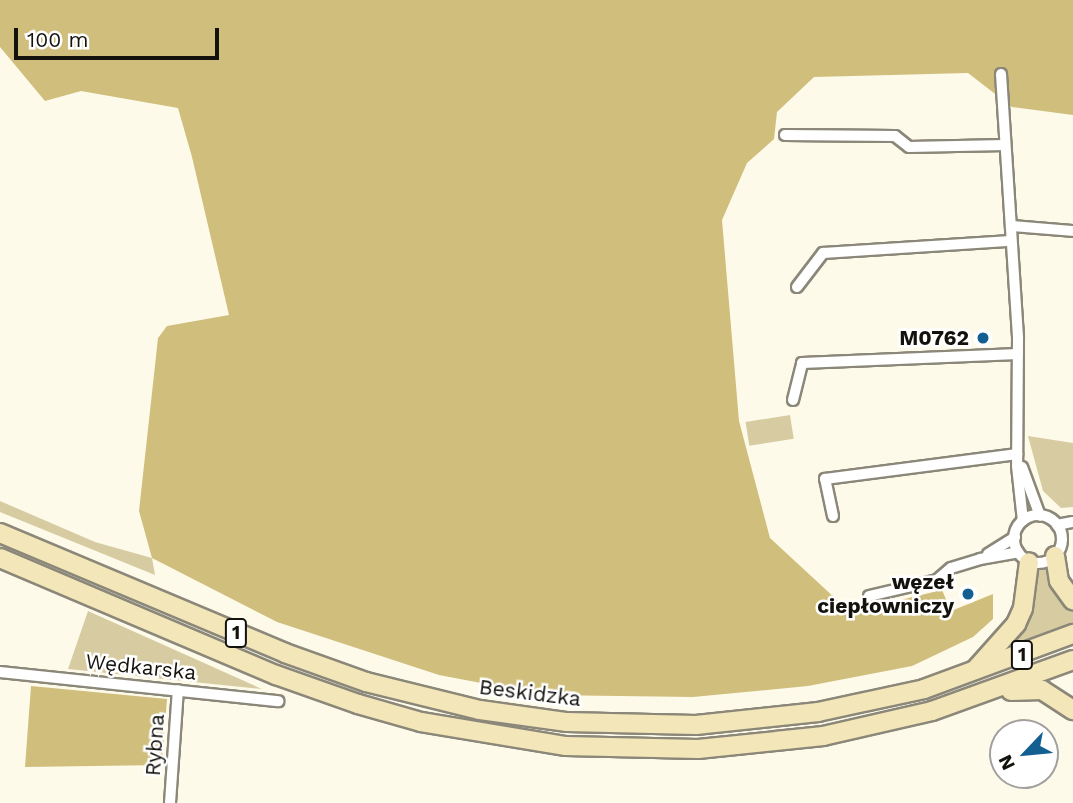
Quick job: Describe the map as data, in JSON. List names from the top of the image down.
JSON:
{
  "streets": {
    "main road": ["1", "Beskidzka"],
    "street": ["Wędkarska", "Rybna"]
  },
  "crossings": [
    ["Wędkarska", "Rybna"]
  ],
  "places": ["M0762", "węzeł ciepłowniczy"],
  "scale_bar": "100 m",
  "north": "bottom left"
}
